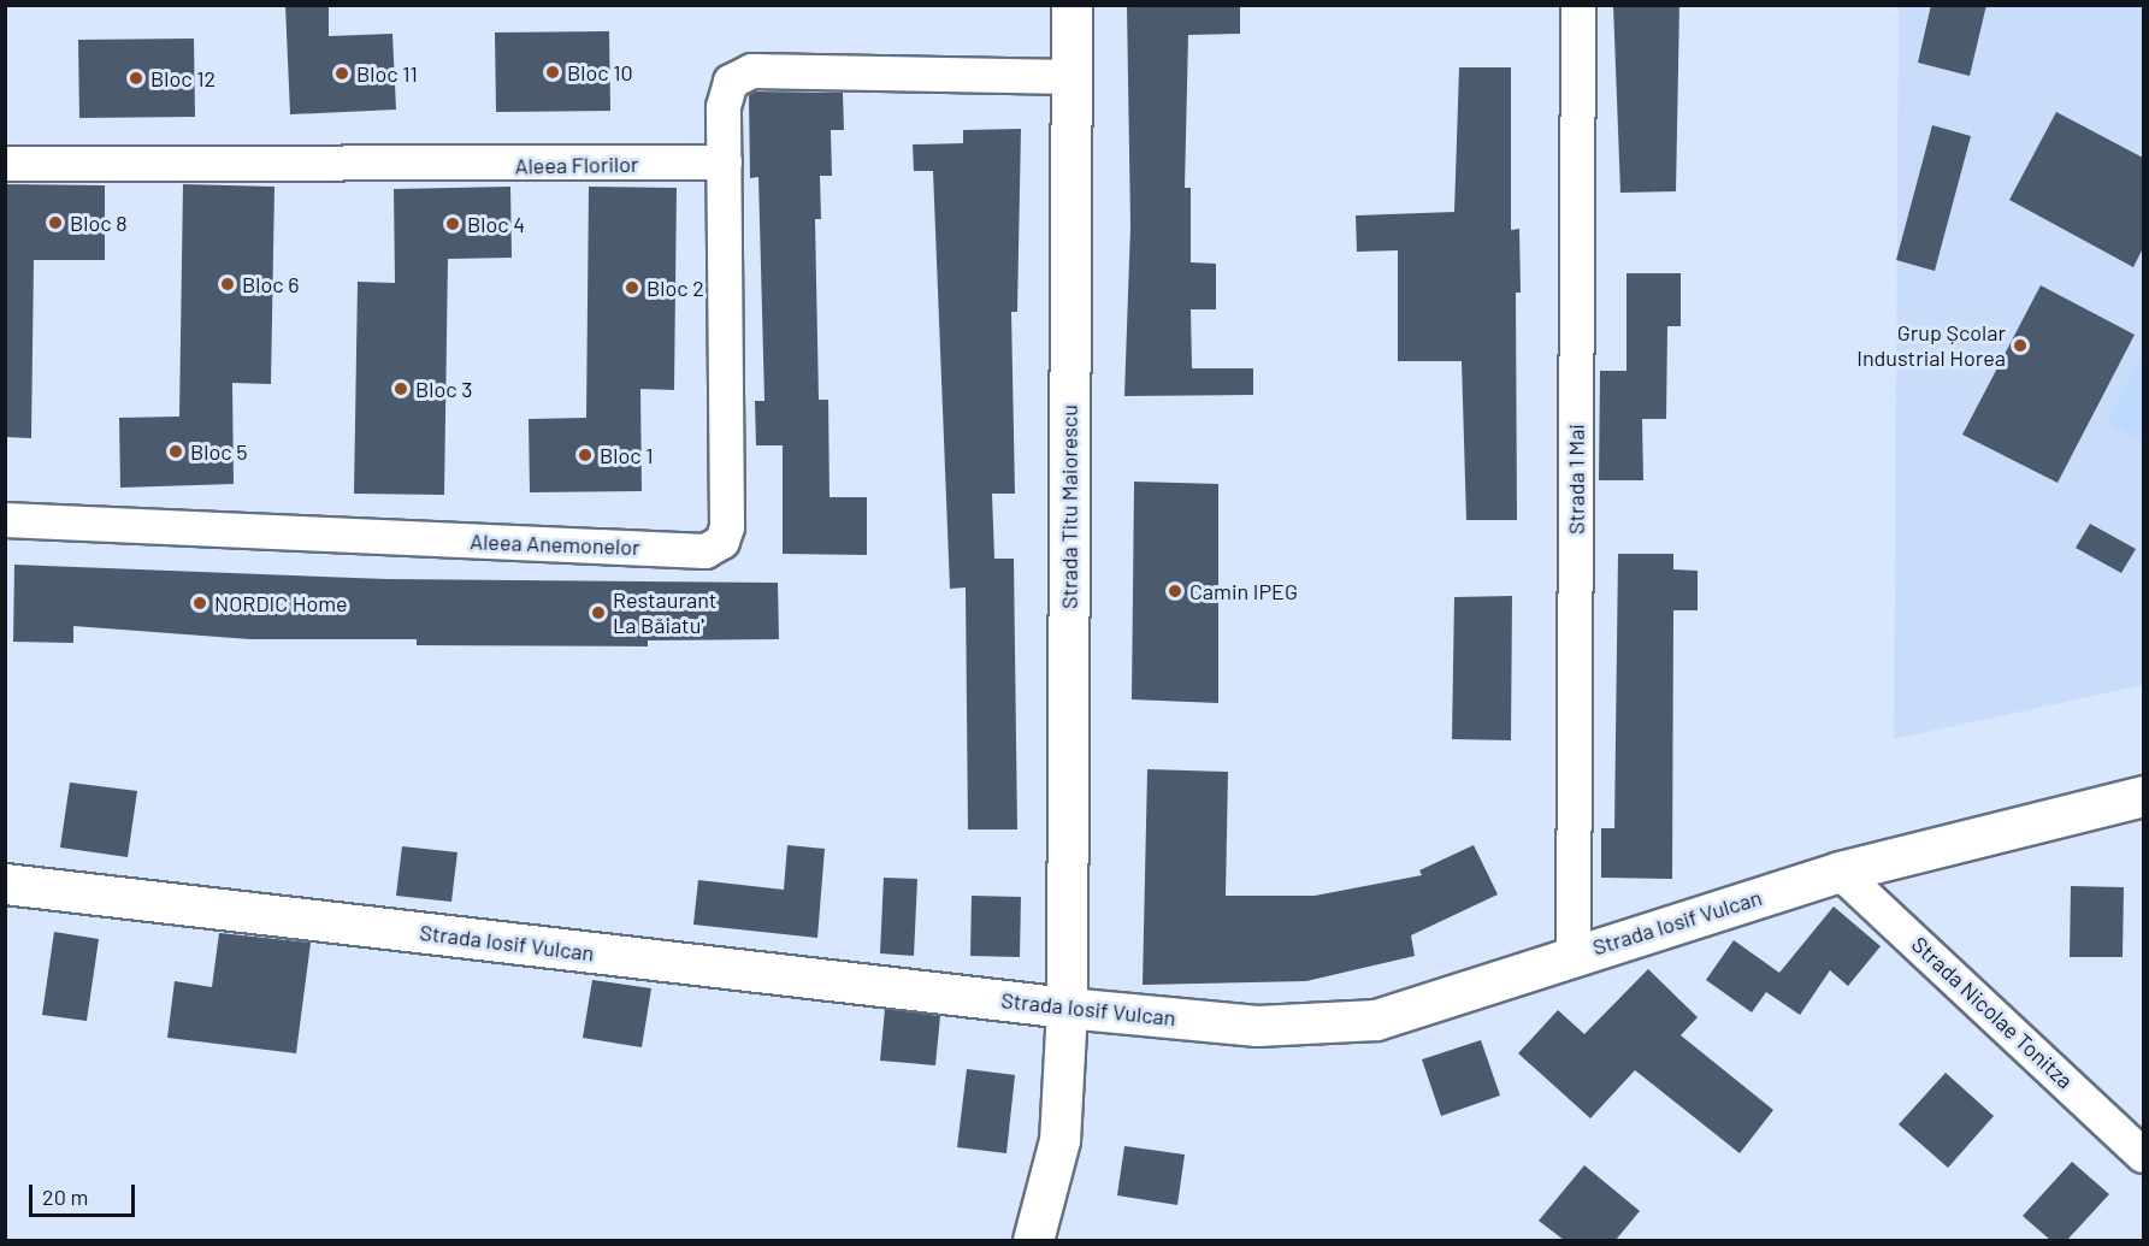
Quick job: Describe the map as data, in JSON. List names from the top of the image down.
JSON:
{
  "streets": {
    "main road": ["Strada Titu Maiorescu", "Strada Iosif Vulcan"],
    "street": [
      "Aleea Florilor",
      "Strada 1 Mai",
      "Aleea Anemonelor",
      "Strada Nicolae Tonitza"
    ]
  },
  "crossings": [
    ["Aleea Florilor", "Aleea Anemonelor"],
    ["Strada 1 Mai", "Strada Iosif Vulcan"],
    ["Strada Titu Maiorescu", "Strada Iosif Vulcan"],
    ["Strada Iosif Vulcan", "Strada Nicolae Tonitza"]
  ],
  "places": [
    "Bloc 10",
    "Bloc 11",
    "Bloc 12",
    "Bloc 8",
    "Bloc 4",
    "Bloc 6",
    "Bloc 2",
    "Grup Școlar Industrial Horea",
    "Bloc 3",
    "Bloc 5",
    "Bloc 1",
    "Camin IPEG",
    "NORDIC Home",
    "Restaurant La Băiatu'"
  ],
  "scale_bar": "20 m"
}
